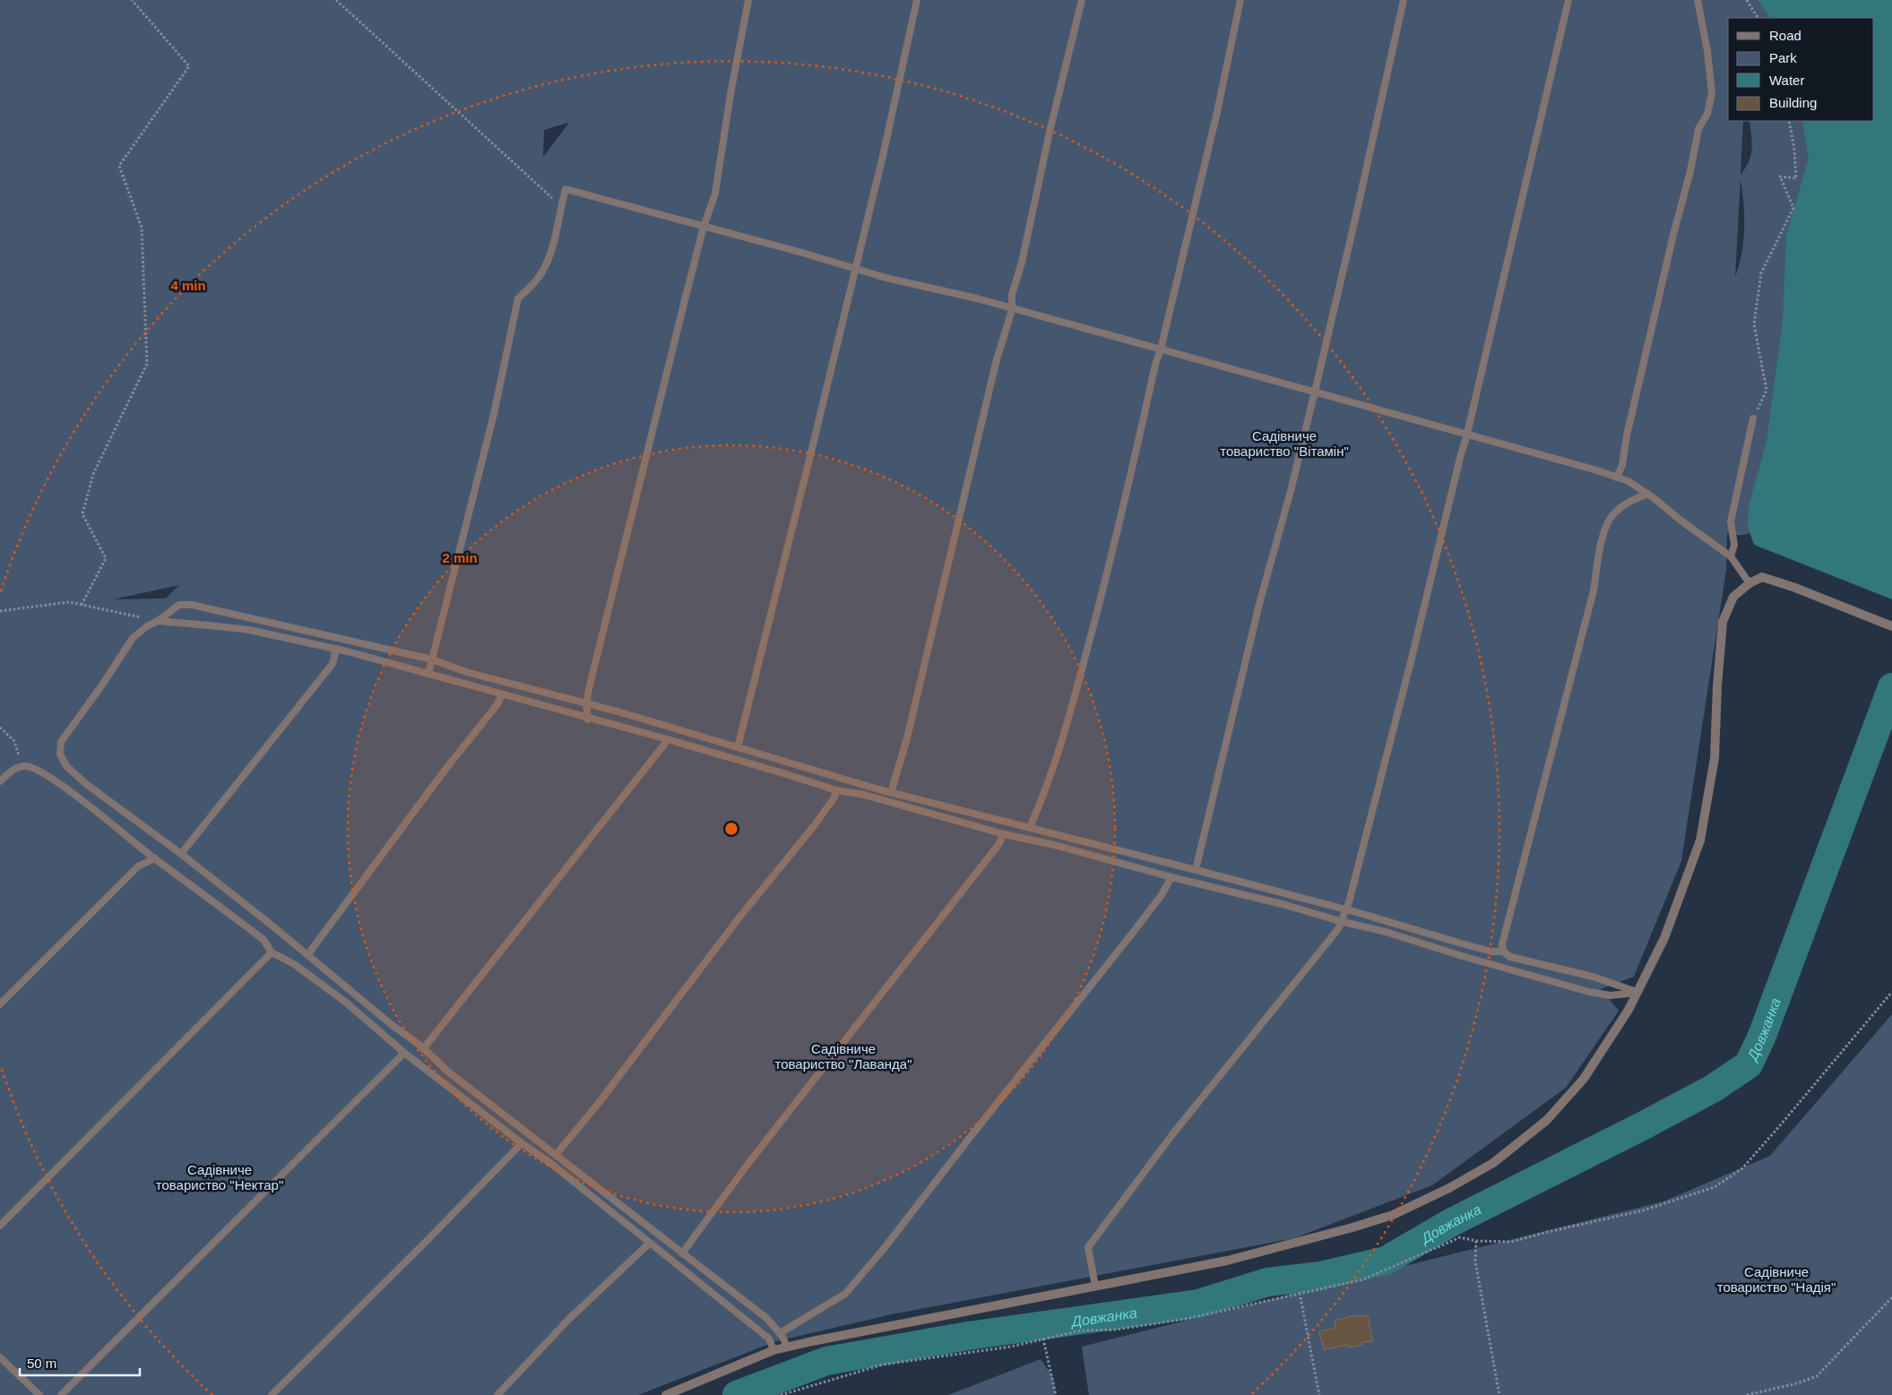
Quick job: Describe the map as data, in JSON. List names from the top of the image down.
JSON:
{
  "water": ["Довжанка"],
  "parks": [
    "Садівниче товариство \"Вітамін\"",
    "Садівниче товариство \"Лаванда\"",
    "Садівниче товариство \"Нектар\"",
    "Садівниче товариство \"Надія\""
  ],
  "legend": [
    "Road",
    "Park",
    "Water",
    "Building"
  ],
  "scale_bar": "50 m",
  "rings": ["4 min", "2 min"]
}
